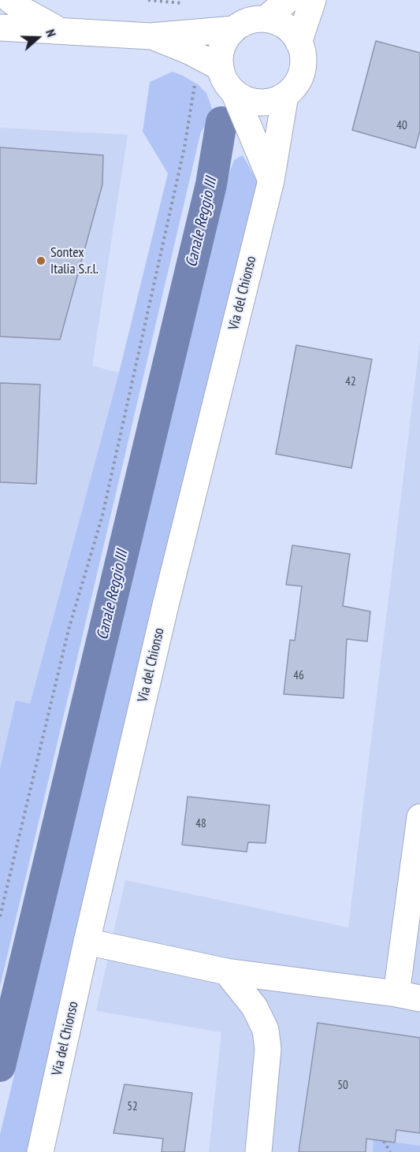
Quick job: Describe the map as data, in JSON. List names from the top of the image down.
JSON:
{
  "streets": {
    "main road": ["Via del Chionso"]
  },
  "water": ["Canale Reggio III"],
  "places": ["Sontex Italia S.r.l."],
  "house_numbers": [
    "40",
    "42",
    "46",
    "48",
    "50",
    "52"
  ],
  "north": "right"
}
